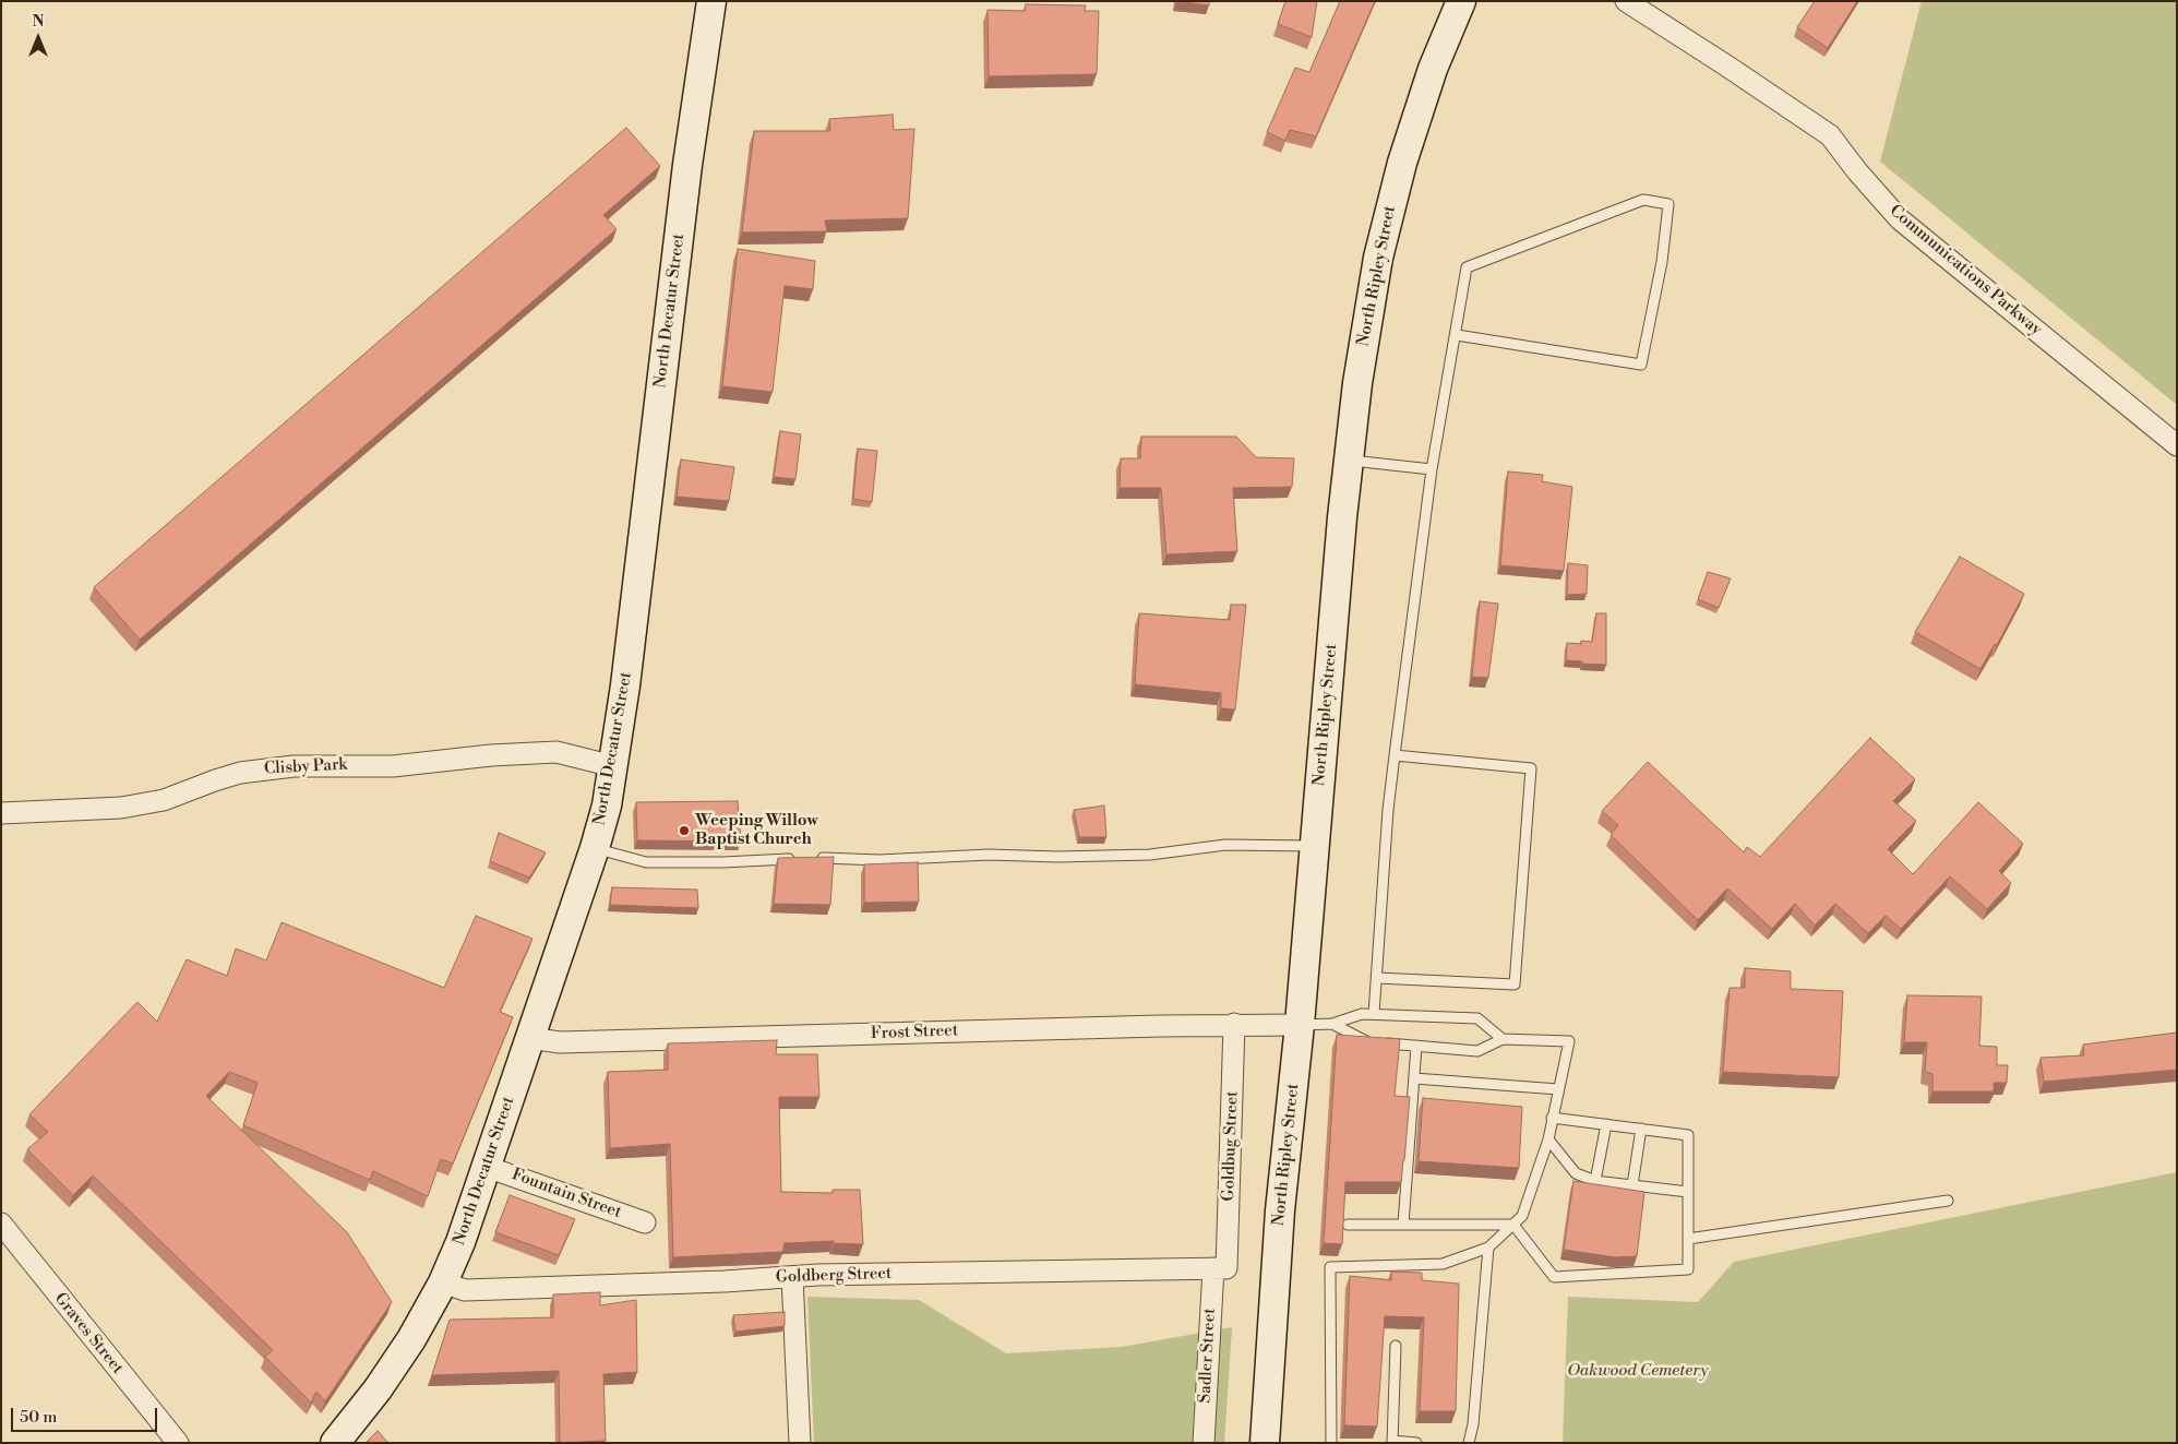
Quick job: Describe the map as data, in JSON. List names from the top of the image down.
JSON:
{
  "streets": {
    "street": [
      "Communications Parkway",
      "North Ripley Street",
      "North Decatur Street",
      "Clisby Park",
      "Frost Street",
      "Goldbug Street",
      "Fountain Street",
      "Goldberg Street",
      "Graves Street",
      "Sadler Street"
    ]
  },
  "crossings": [
    ["North Ripley Street", "Frost Street"],
    ["North Decatur Street", "Clisby Park"],
    ["North Decatur Street", "Frost Street"],
    ["North Decatur Street", "Fountain Street"],
    ["North Decatur Street", "Goldberg Street"],
    ["Frost Street", "Goldbug Street"],
    ["Goldbug Street", "Goldberg Street"],
    ["Goldbug Street", "Sadler Street"],
    ["Goldberg Street", "Sadler Street"]
  ],
  "parks": ["Oakwood Cemetery"],
  "places": ["Weeping Willow Baptist Church"],
  "scale_bar": "50 m",
  "north": "top"
}
